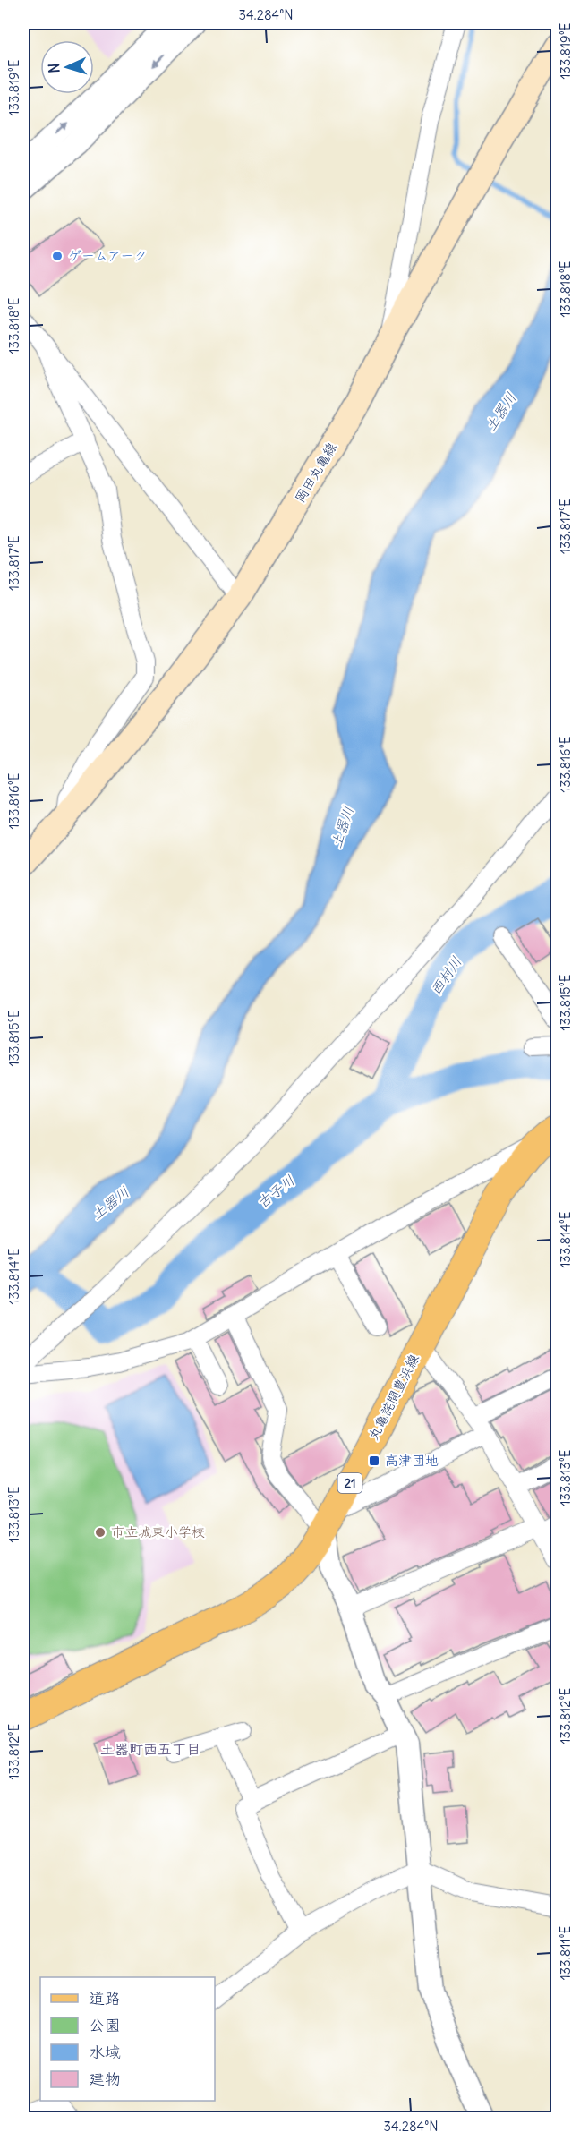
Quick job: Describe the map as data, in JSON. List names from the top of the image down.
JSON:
{
  "streets": {
    "main road": ["岡田丸亀線", "丸亀詫間豊浜線", "21"]
  },
  "districts": ["土器町西五丁目"],
  "water": ["土器川", "西村川", "古子川"],
  "places": {
    "other": ["ゲームアーク", "市立城東小学校"],
    "transit": ["高津団地"]
  },
  "legend": [
    "道路",
    "公園",
    "水域",
    "建物"
  ],
  "north": "left",
  "coordinates": [
    "34.284°N",
    "133.819°E",
    "133.818°E",
    "133.817°E",
    "133.816°E",
    "133.815°E",
    "133.814°E",
    "133.813°E",
    "133.812°E",
    "133.811°E"
  ]
}
